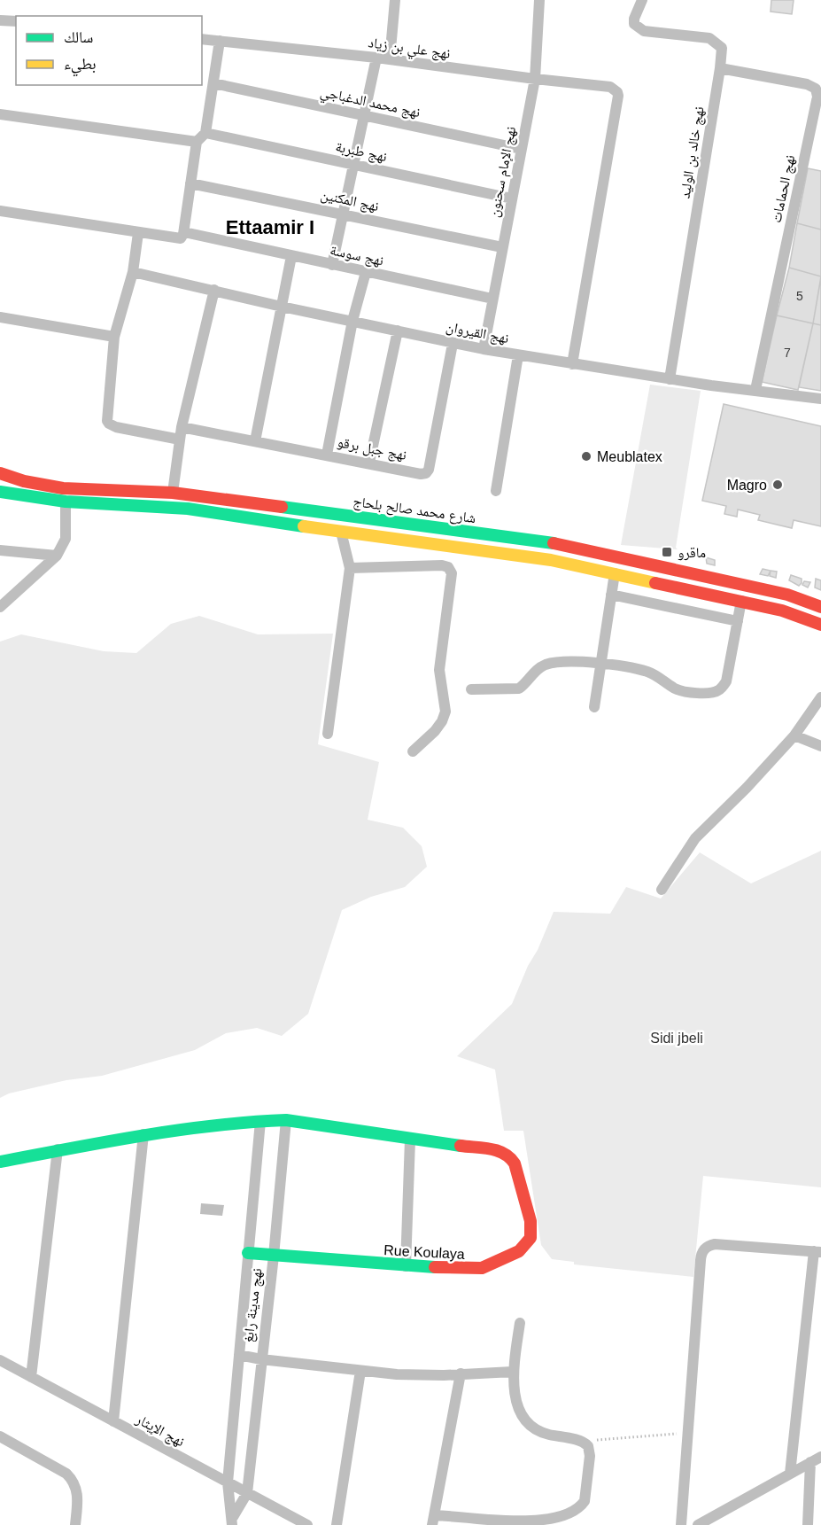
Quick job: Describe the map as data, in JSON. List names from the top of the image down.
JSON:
{
  "streets": {
    "main road": ["شارع محمد صالح بلحاج", "Rue Koulaya"],
    "street": [
      "نهج علي بن زياد",
      "نهج محمد الدغباجي",
      "نهج طبربة",
      "نهج خالد بن الوليد",
      "نهج الإمام سحنون",
      "نهج الحمامات",
      "نهج المكنين",
      "نهج سوسة",
      "نهج القيروان",
      "نهج جبل برقو",
      "نهج مدينة رابغ",
      "نهج الإيثار"
    ]
  },
  "crossings": [
    ["نهج علي بن زياد", "نهج الإمام سحنون"],
    ["نهج علي بن زياد", "نهج القيروان"],
    ["نهج محمد الدغباجي", "نهج الإمام سحنون"],
    ["نهج طبربة", "نهج الإمام سحنون"],
    ["نهج خالد بن الوليد", "نهج الحمامات"],
    ["نهج خالد بن الوليد", "نهج القيروان"],
    ["نهج الإمام سحنون", "نهج المكنين"],
    ["نهج الإمام سحنون", "نهج سوسة"],
    ["نهج الإمام سحنون", "نهج القيروان"],
    ["نهج الحمامات", "نهج القيروان"],
    ["نهج القيروان", "نهج جبل برقو"],
    ["Rue Koulaya", "نهج مدينة رابغ"],
    ["نهج مدينة رابغ", "نهج الإيثار"]
  ],
  "districts": ["Ettaamir I"],
  "parks": ["Sidi jbeli"],
  "places": {
    "other": ["Meublatex", "Magro"],
    "transit": ["ماقرو"]
  },
  "house_numbers": ["5", "7"],
  "legend": ["سالك", "بطيء"]
}
